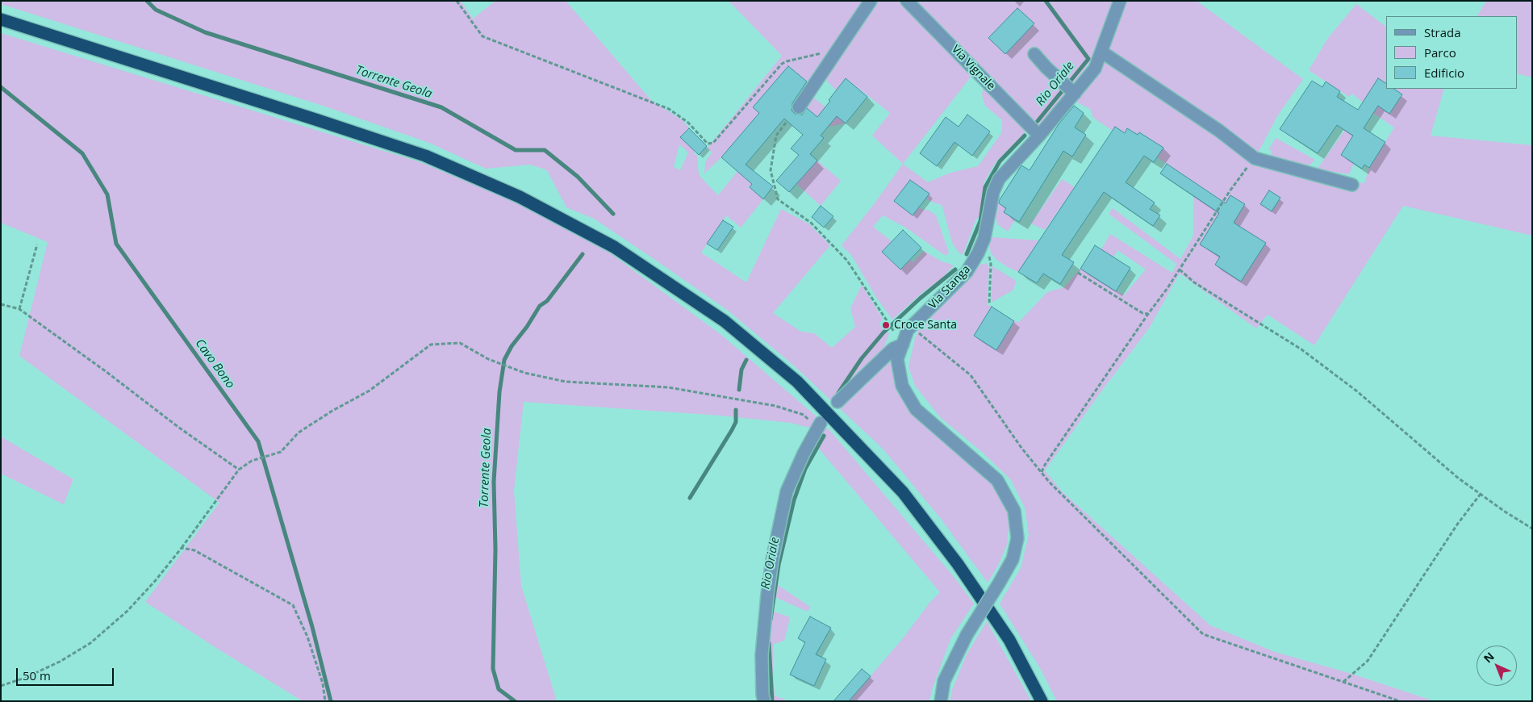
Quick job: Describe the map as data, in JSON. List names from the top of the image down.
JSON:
{
  "streets": {
    "street": ["Via Vignale", "Via Stanga"]
  },
  "crossings": [
    ["Via Vignale", "Via Stanga"]
  ],
  "water": ["Torrente Geola", "Rio Oriale", "Cavo Bono"],
  "places": ["Croce Santa"],
  "legend": ["Strada", "Parco", "Edificio"],
  "scale_bar": "50 m",
  "north": "top left"
}
